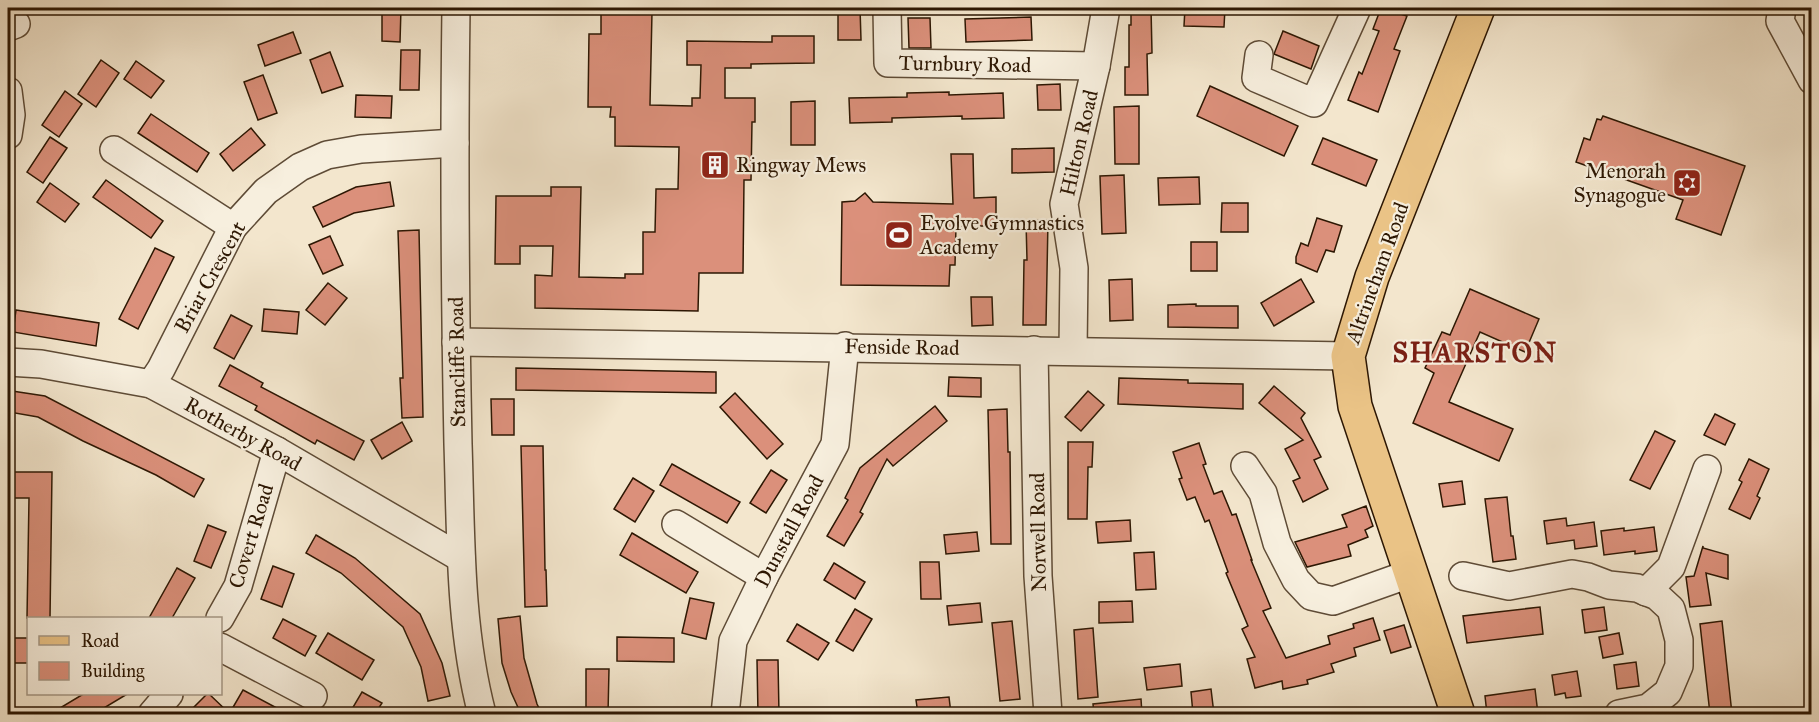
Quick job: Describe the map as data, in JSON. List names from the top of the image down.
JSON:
{
  "streets": {
    "main road": ["Altrincham Road"],
    "street": [
      "Turnbury Road",
      "Hilton Road",
      "Briar Crescent",
      "Fenside Road",
      "Stancliffe Road",
      "Rotherby Road",
      "Dunstall Road",
      "Norwell Road",
      "Covert Road"
    ]
  },
  "crossings": [
    ["Turnbury Road", "Hilton Road"],
    ["Hilton Road", "Fenside Road"],
    ["Altrincham Road", "Fenside Road"],
    ["Briar Crescent", "Stancliffe Road"],
    ["Briar Crescent", "Rotherby Road"],
    ["Fenside Road", "Stancliffe Road"],
    ["Fenside Road", "Dunstall Road"],
    ["Fenside Road", "Norwell Road"],
    ["Stancliffe Road", "Rotherby Road"],
    ["Rotherby Road", "Covert Road"]
  ],
  "districts": ["SHARSTON"],
  "places": {
    "building": ["Ringway Mews"],
    "synagogue": ["Menorah Synagogue"],
    "sports": ["Evolve Gymnastics Academy"]
  },
  "legend": ["Road", "Building"]
}
